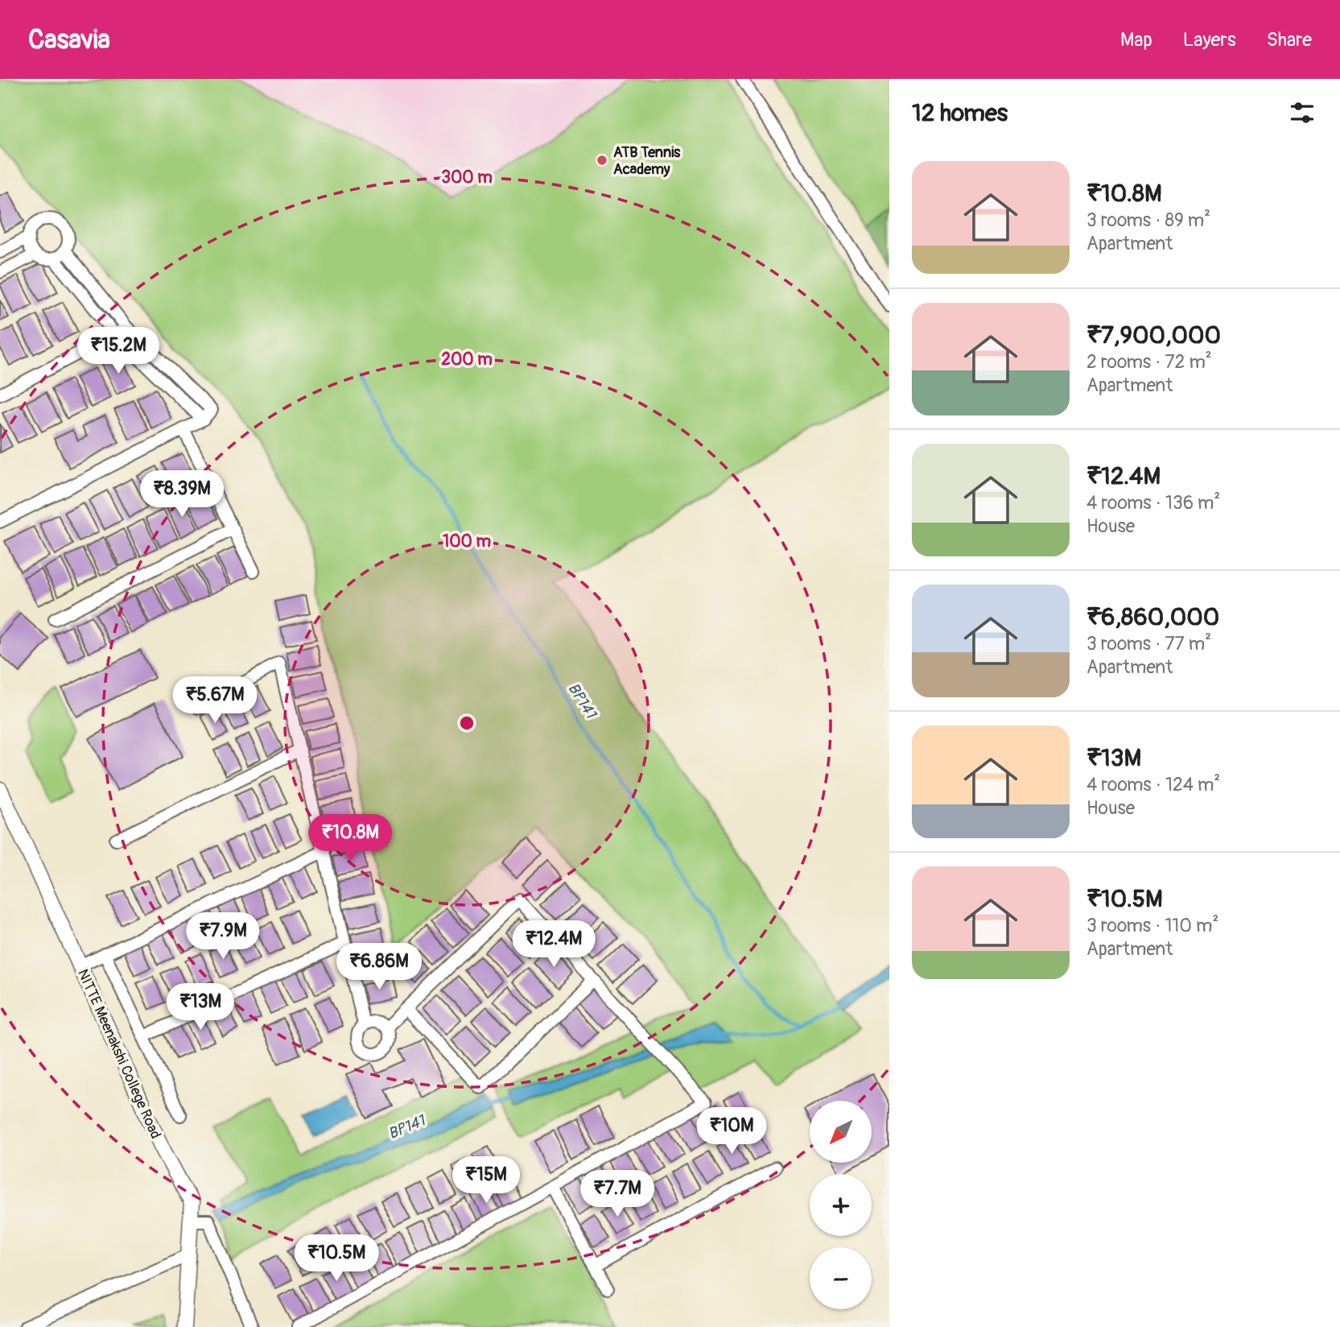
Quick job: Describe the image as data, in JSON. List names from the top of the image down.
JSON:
{
  "streets": {
    "street": ["NITTE Meenakshi College Road"]
  },
  "water": ["BP141"],
  "places": ["ATB Tennis Academy"],
  "north": "bottom left",
  "page": {
    "header": "Casavia",
    "nav": ["Map", "Layers", "Share"],
    "heading": "12 homes",
    "list": [
      {
        "name": "₹10.8M",
        "note": "3 rooms · 89 m² · Apartment"
      },
      {
        "name": "₹7,900,000",
        "note": "2 rooms · 72 m² · Apartment"
      },
      {
        "name": "₹12.4M",
        "note": "4 rooms · 136 m² · House"
      },
      {
        "name": "₹6,860,000",
        "note": "3 rooms · 77 m² · Apartment"
      },
      {
        "name": "₹13M",
        "note": "4 rooms · 124 m² · House"
      },
      {
        "name": "₹10.5M",
        "note": "3 rooms · 110 m² · Apartment"
      }
    ],
    "price": [
      "₹15.2M",
      "₹8.39M",
      "₹5.67M",
      "₹10.8M",
      "₹7.9M",
      "₹12.4M",
      "₹6.86M",
      "₹13M",
      "₹10M",
      "₹15M",
      "₹7.7M",
      "₹10.5M"
    ],
    "map_buttons": ["+", "−"]
  },
  "rings": ["300 m", "200 m", "100 m"]
}
